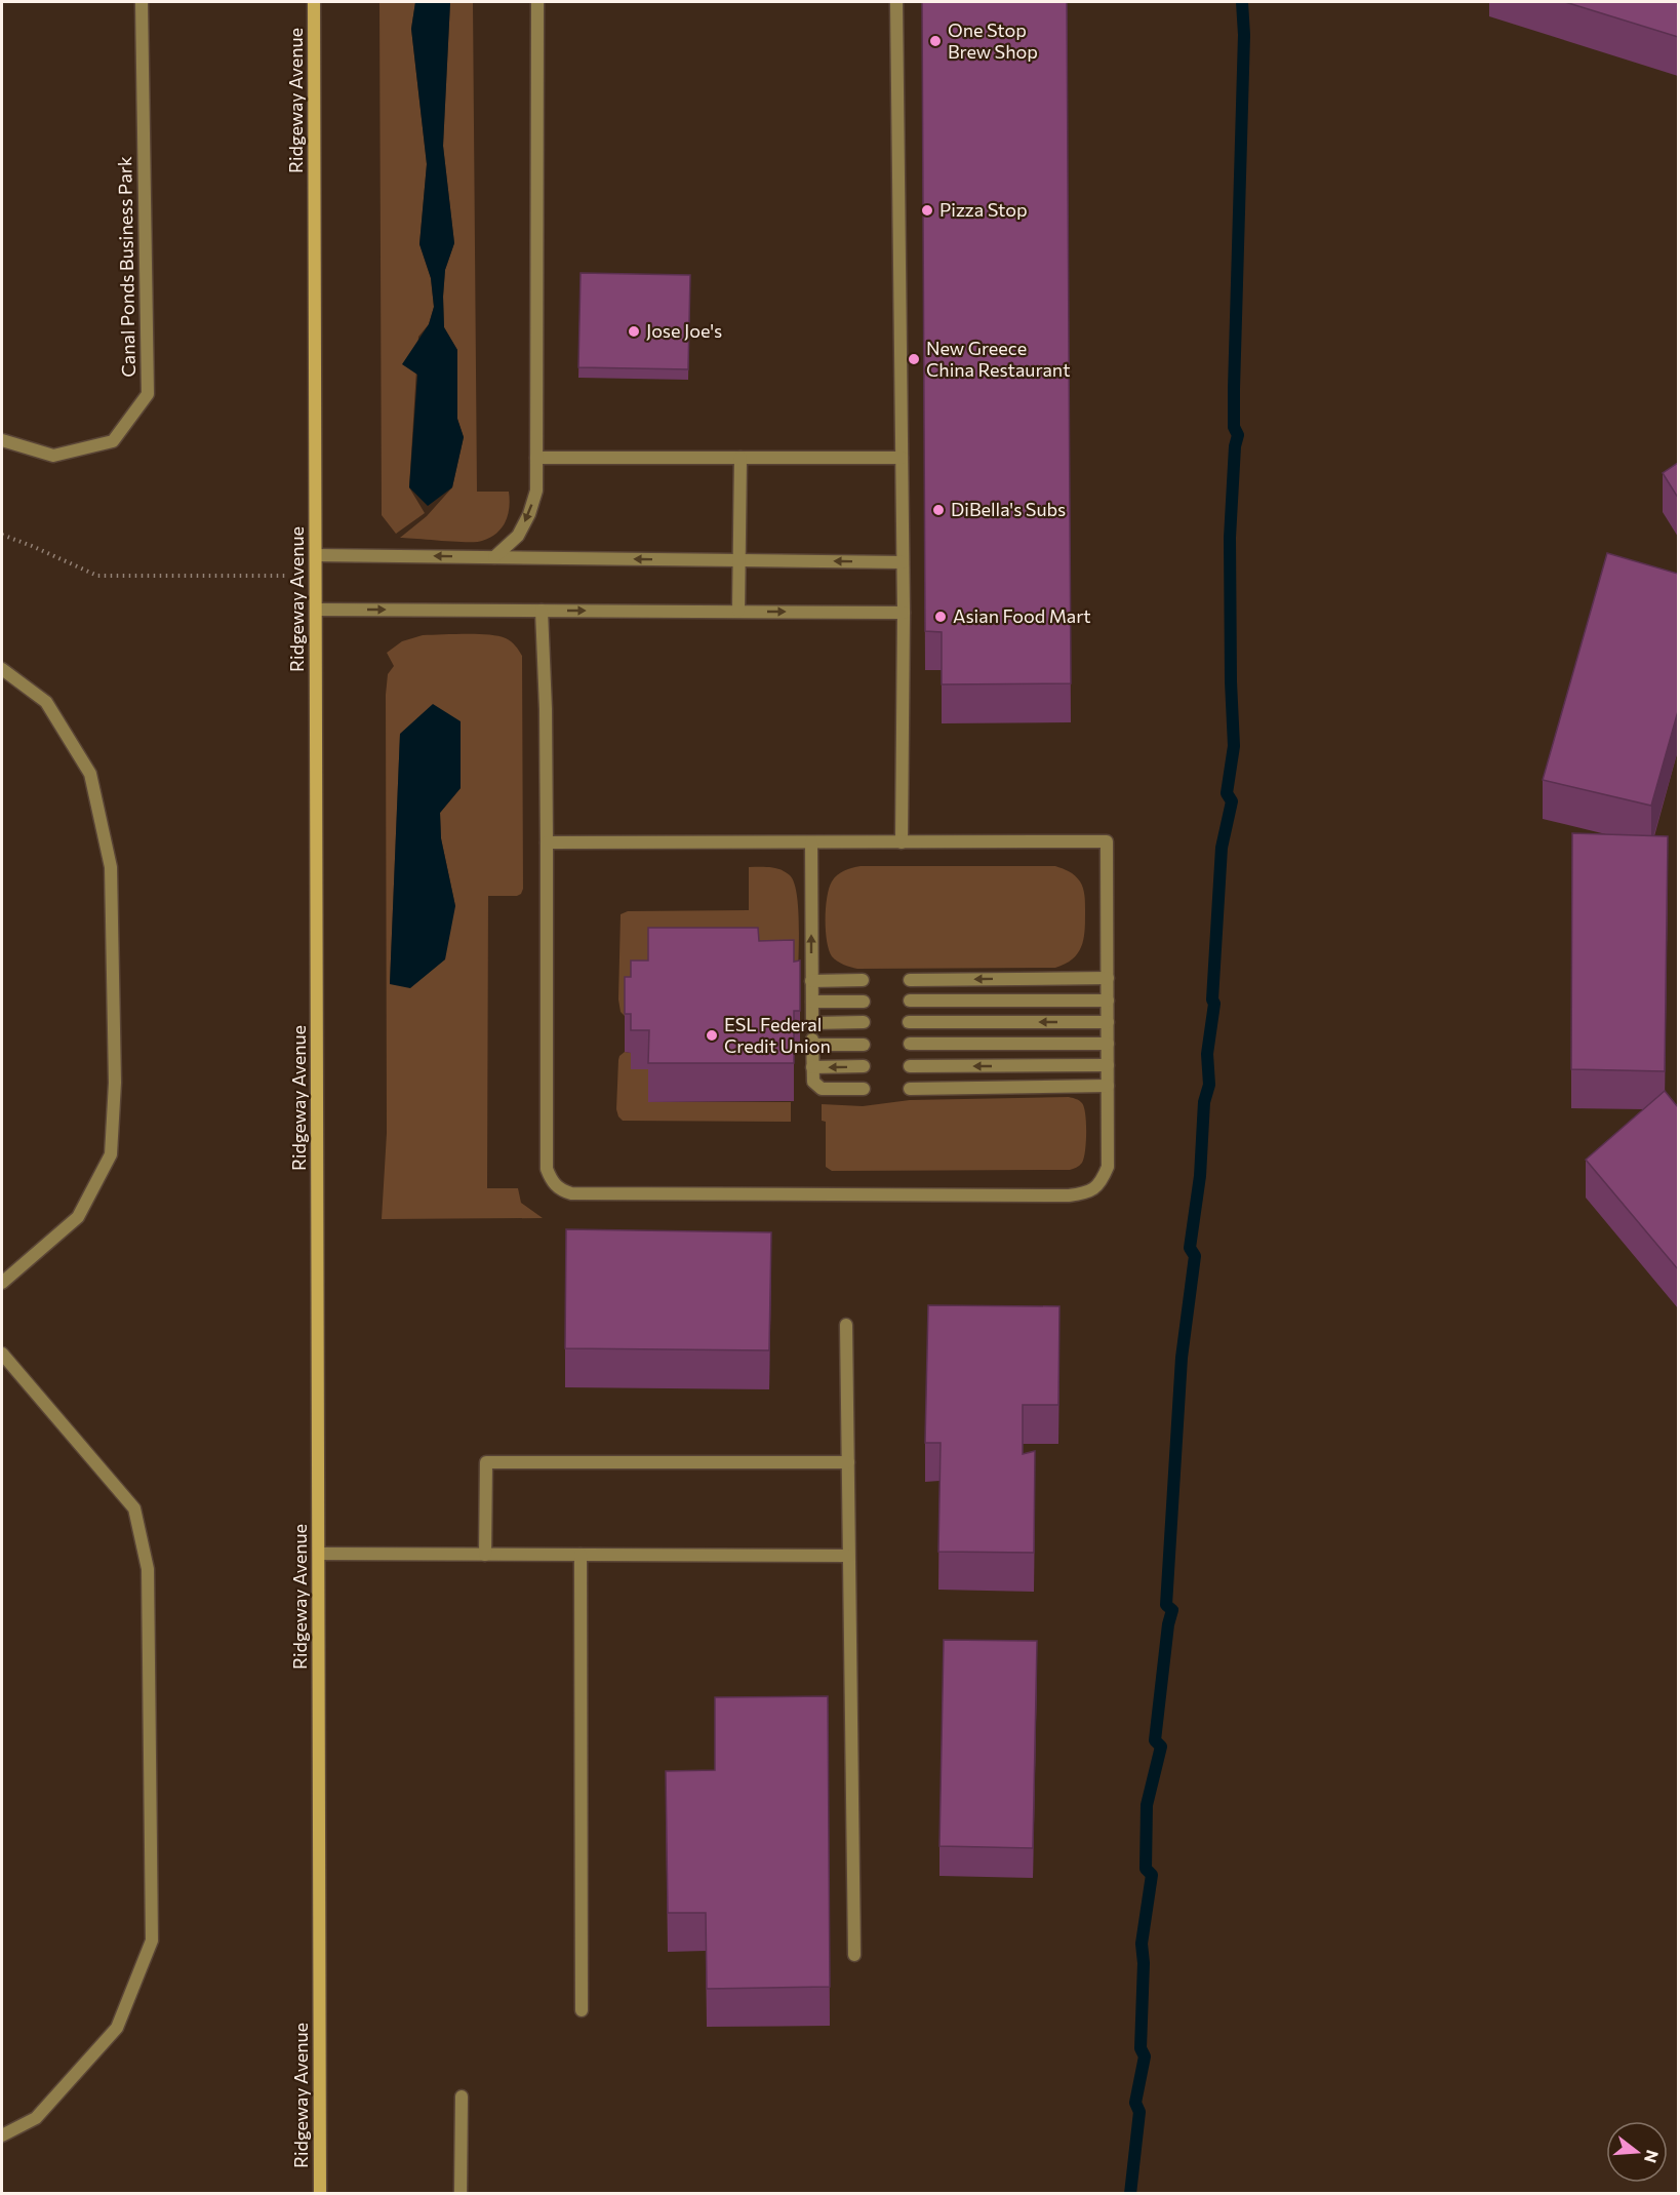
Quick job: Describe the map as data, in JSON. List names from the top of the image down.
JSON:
{
  "streets": {
    "main road": ["Ridgeway Avenue"],
    "lane": ["Canal Ponds Business Park"]
  },
  "places": [
    "One Stop Brew Shop",
    "Pizza Stop",
    "Jose Joe's",
    "New Greece China Restaurant",
    "DiBella's Subs",
    "Asian Food Mart",
    "ESL Federal Credit Union"
  ],
  "north": "right"
}
